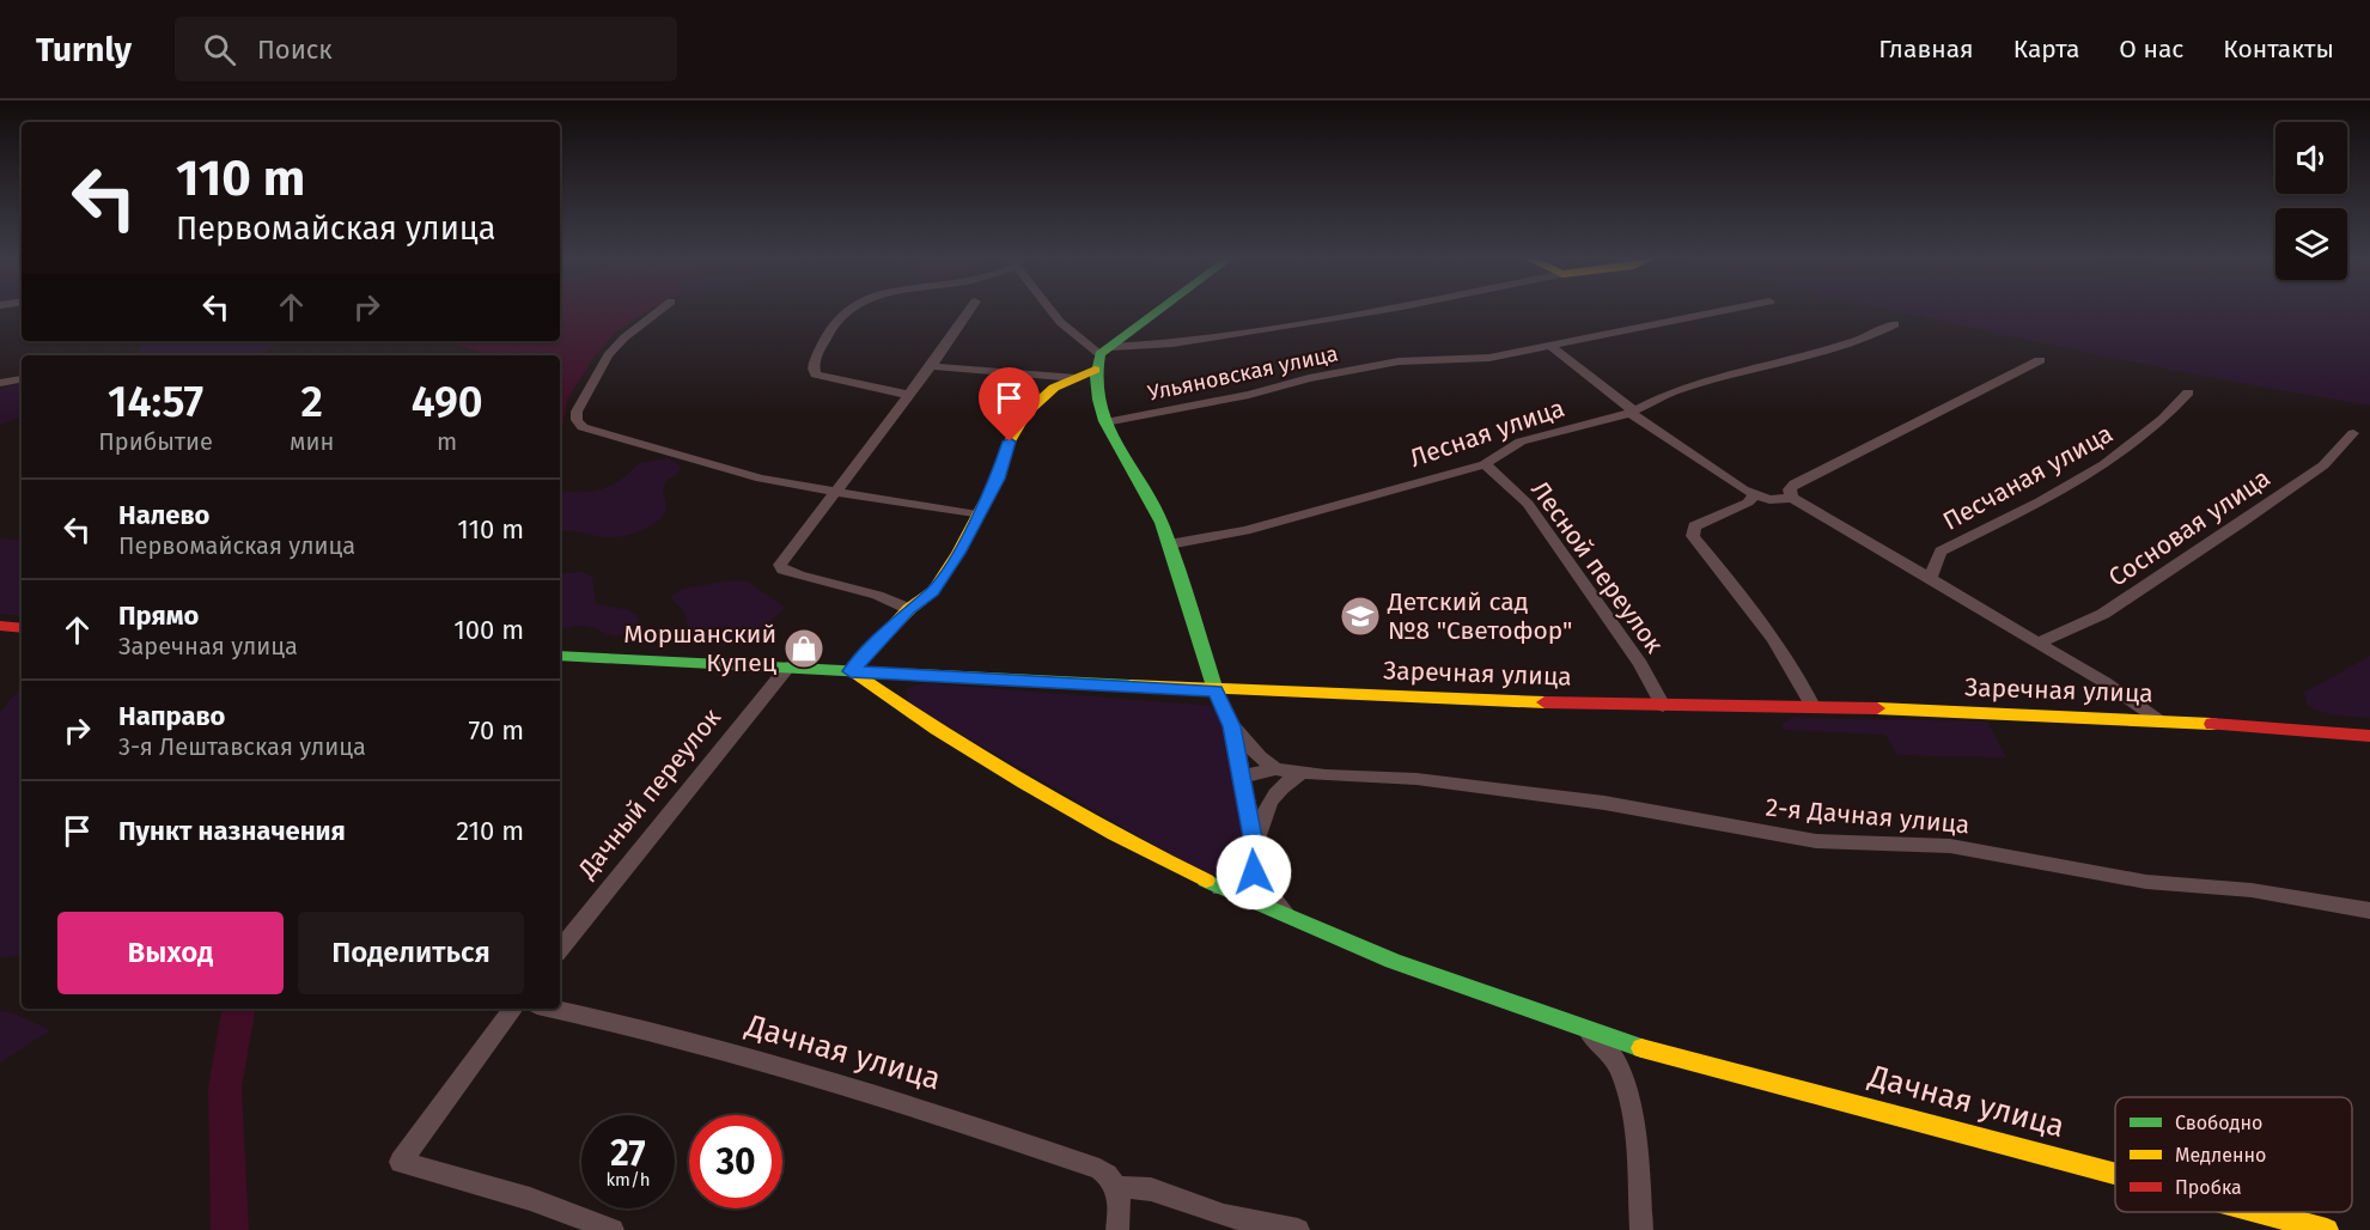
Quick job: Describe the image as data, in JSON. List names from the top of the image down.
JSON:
{
  "streets": {
    "street": [
      "Ульяновская улица",
      "Лесная улица",
      "Песчаная улица",
      "Сосновая улица",
      "Лесной переулок",
      "Заречная улица",
      "Дачный переулок",
      "2-я Дачная улица",
      "Дачная улица"
    ]
  },
  "crossings": [
    ["Лесная улица", "Лесной переулок"],
    ["Лесной переулок", "Заречная улица"]
  ],
  "places": {
    "school or university": ["Детский сад №8 \"Светофор\""],
    "shop": ["Моршанский Купец"]
  },
  "legend": ["Свободно", "Медленно", "Пробка"],
  "page": {
    "header": "Turnly",
    "search": "Поиск",
    "nav": [
      "Главная",
      "Карта",
      "О нас",
      "Контакты"
    ],
    "turn": ["110 m", "Первомайская улица"],
    "eta": [
      "14:57",
      "Прибытие",
      "2",
      "мин",
      "490",
      "m"
    ],
    "list": [
      {
        "name": "Налево",
        "note": "Первомайская улица",
        "value": "110 m"
      },
      {
        "name": "Прямо",
        "note": "Заречная улица",
        "value": "100 m"
      },
      {
        "name": "Направо",
        "note": "3-я Лештавская улица",
        "value": "70 m"
      },
      {
        "name": "Пункт назначения",
        "value": "210 m"
      }
    ],
    "buttons": ["Выход", "Поделиться"],
    "speed": "27 km/h",
    "limit": "30"
  }
}
